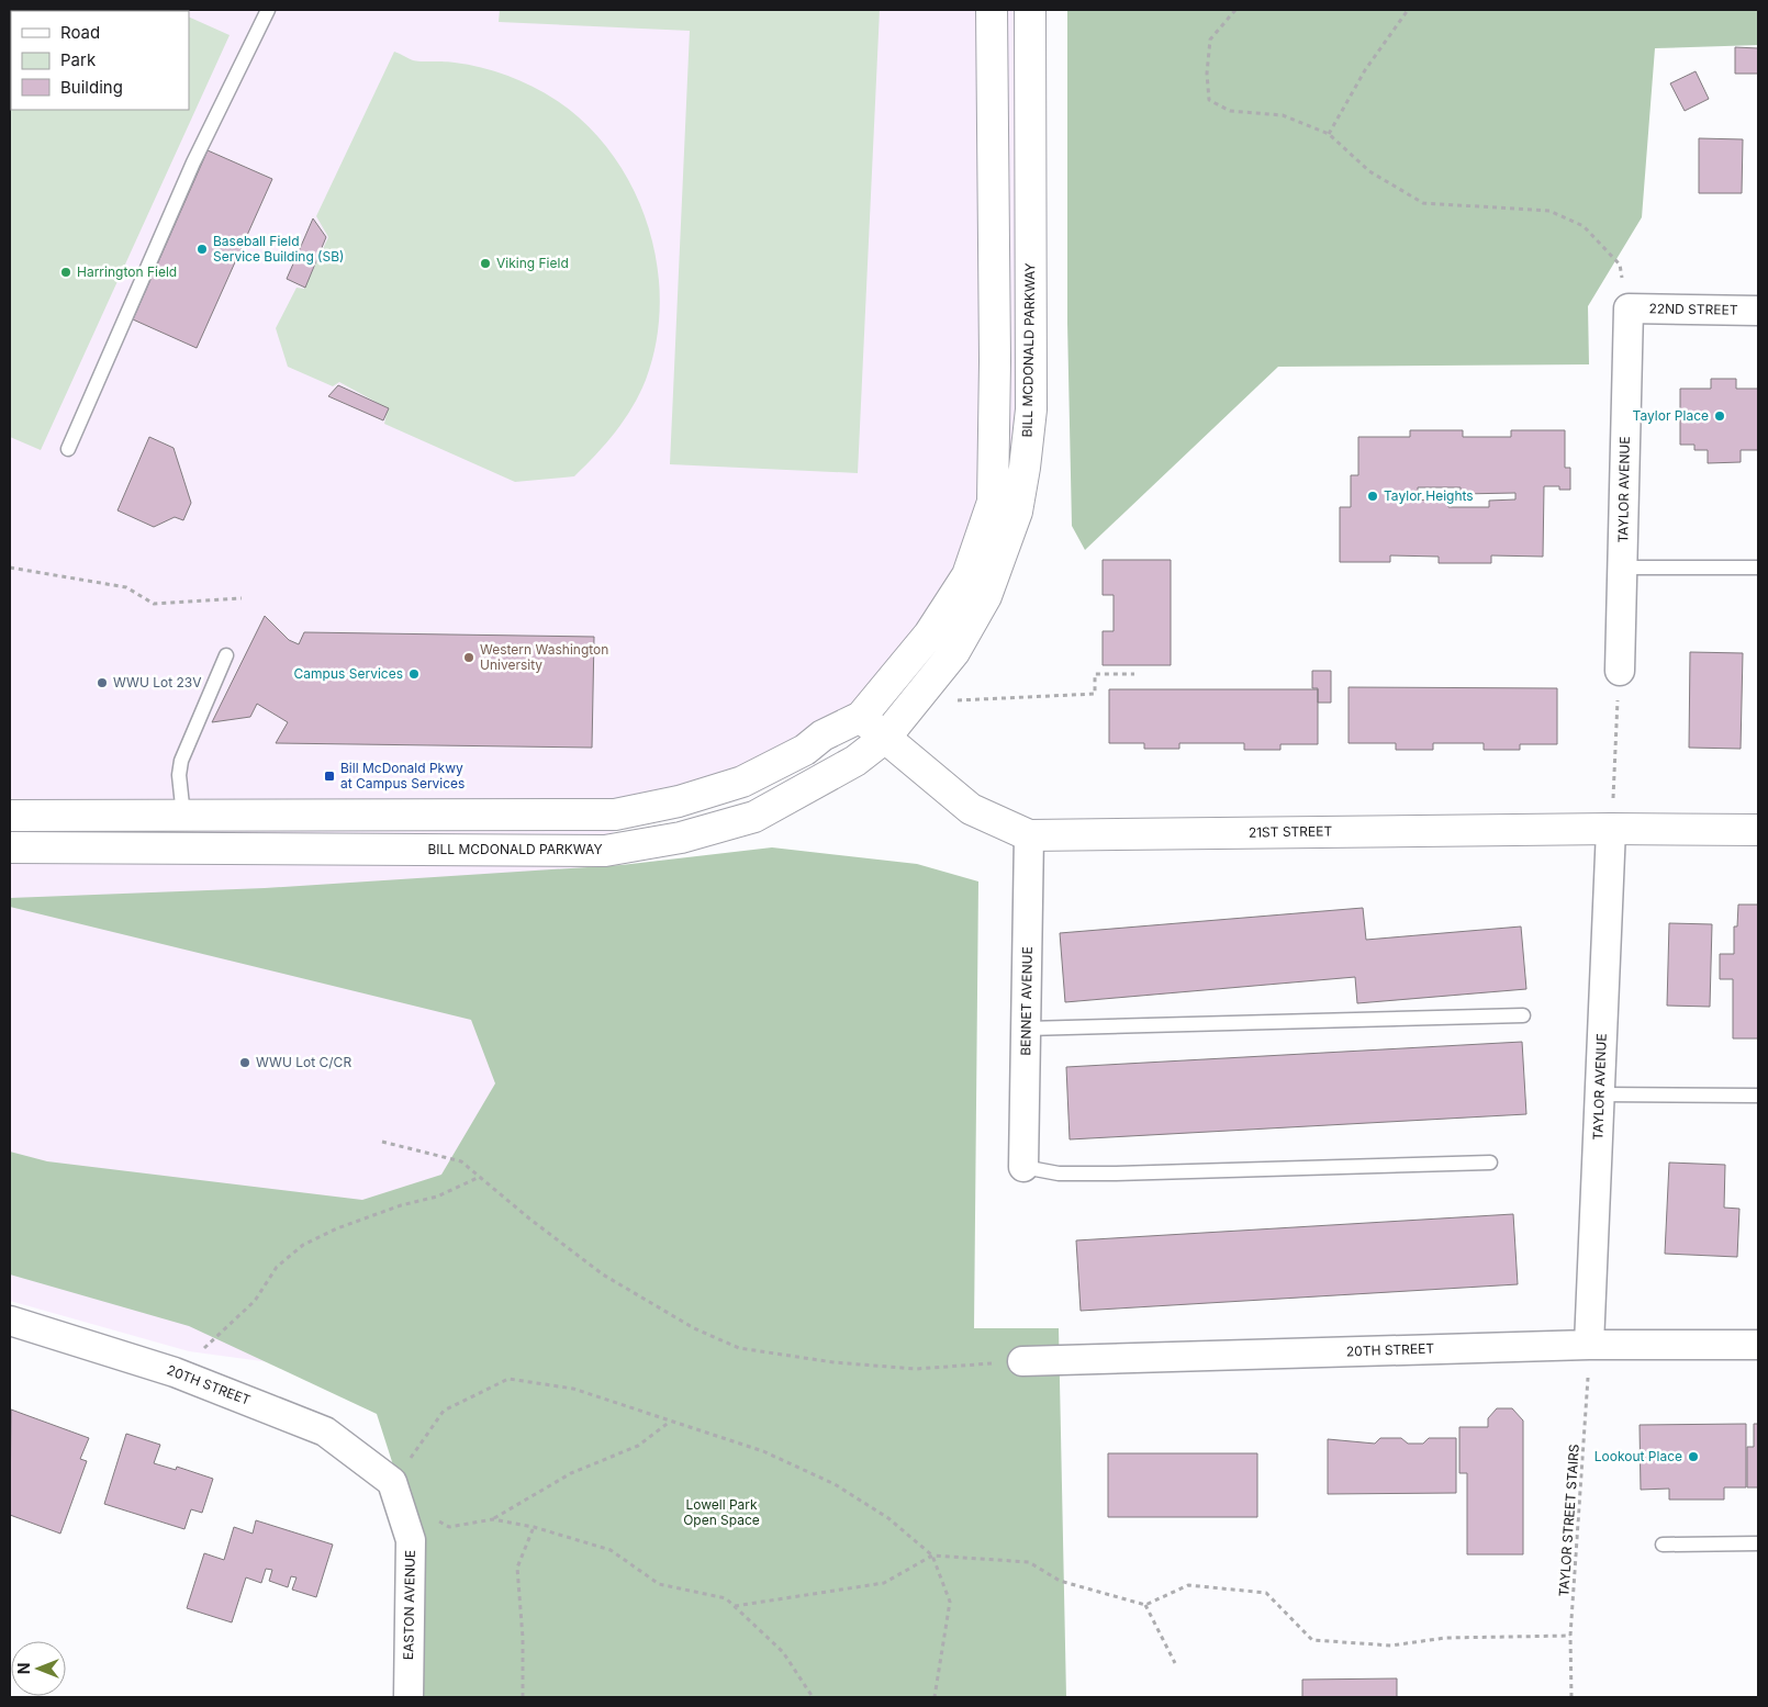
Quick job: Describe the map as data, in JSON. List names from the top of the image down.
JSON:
{
  "streets": {
    "main road": ["BILL MCDONALD PARKWAY", "21ST STREET"],
    "street": [
      "22ND STREET",
      "TAYLOR AVENUE",
      "BENNET AVENUE",
      "20TH STREET",
      "EASTON AVENUE"
    ],
    "path": ["TAYLOR STREET STAIRS"]
  },
  "crossings": [
    ["22ND STREET", "TAYLOR AVENUE"],
    ["BILL MCDONALD PARKWAY", "21ST STREET"],
    ["TAYLOR AVENUE", "21ST STREET"],
    ["TAYLOR AVENUE", "20TH STREET"],
    ["TAYLOR AVENUE", "TAYLOR STREET STAIRS"],
    ["21ST STREET", "BENNET AVENUE"],
    ["20TH STREET", "TAYLOR STREET STAIRS"],
    ["20TH STREET", "EASTON AVENUE"]
  ],
  "parks": ["Lowell Park Open Space"],
  "places": {
    "other": [
      "Baseball Field Service Building (SB)",
      "Viking Field",
      "Harrington Field",
      "Taylor Place",
      "Taylor Heights",
      "Western Washington University",
      "Campus Services",
      "WWU Lot 23V",
      "WWU Lot C/CR",
      "Lookout Place"
    ],
    "transit": ["Bill McDonald Pkwy at Campus Services"]
  },
  "legend": ["Road", "Park", "Building"],
  "north": "left"
}
